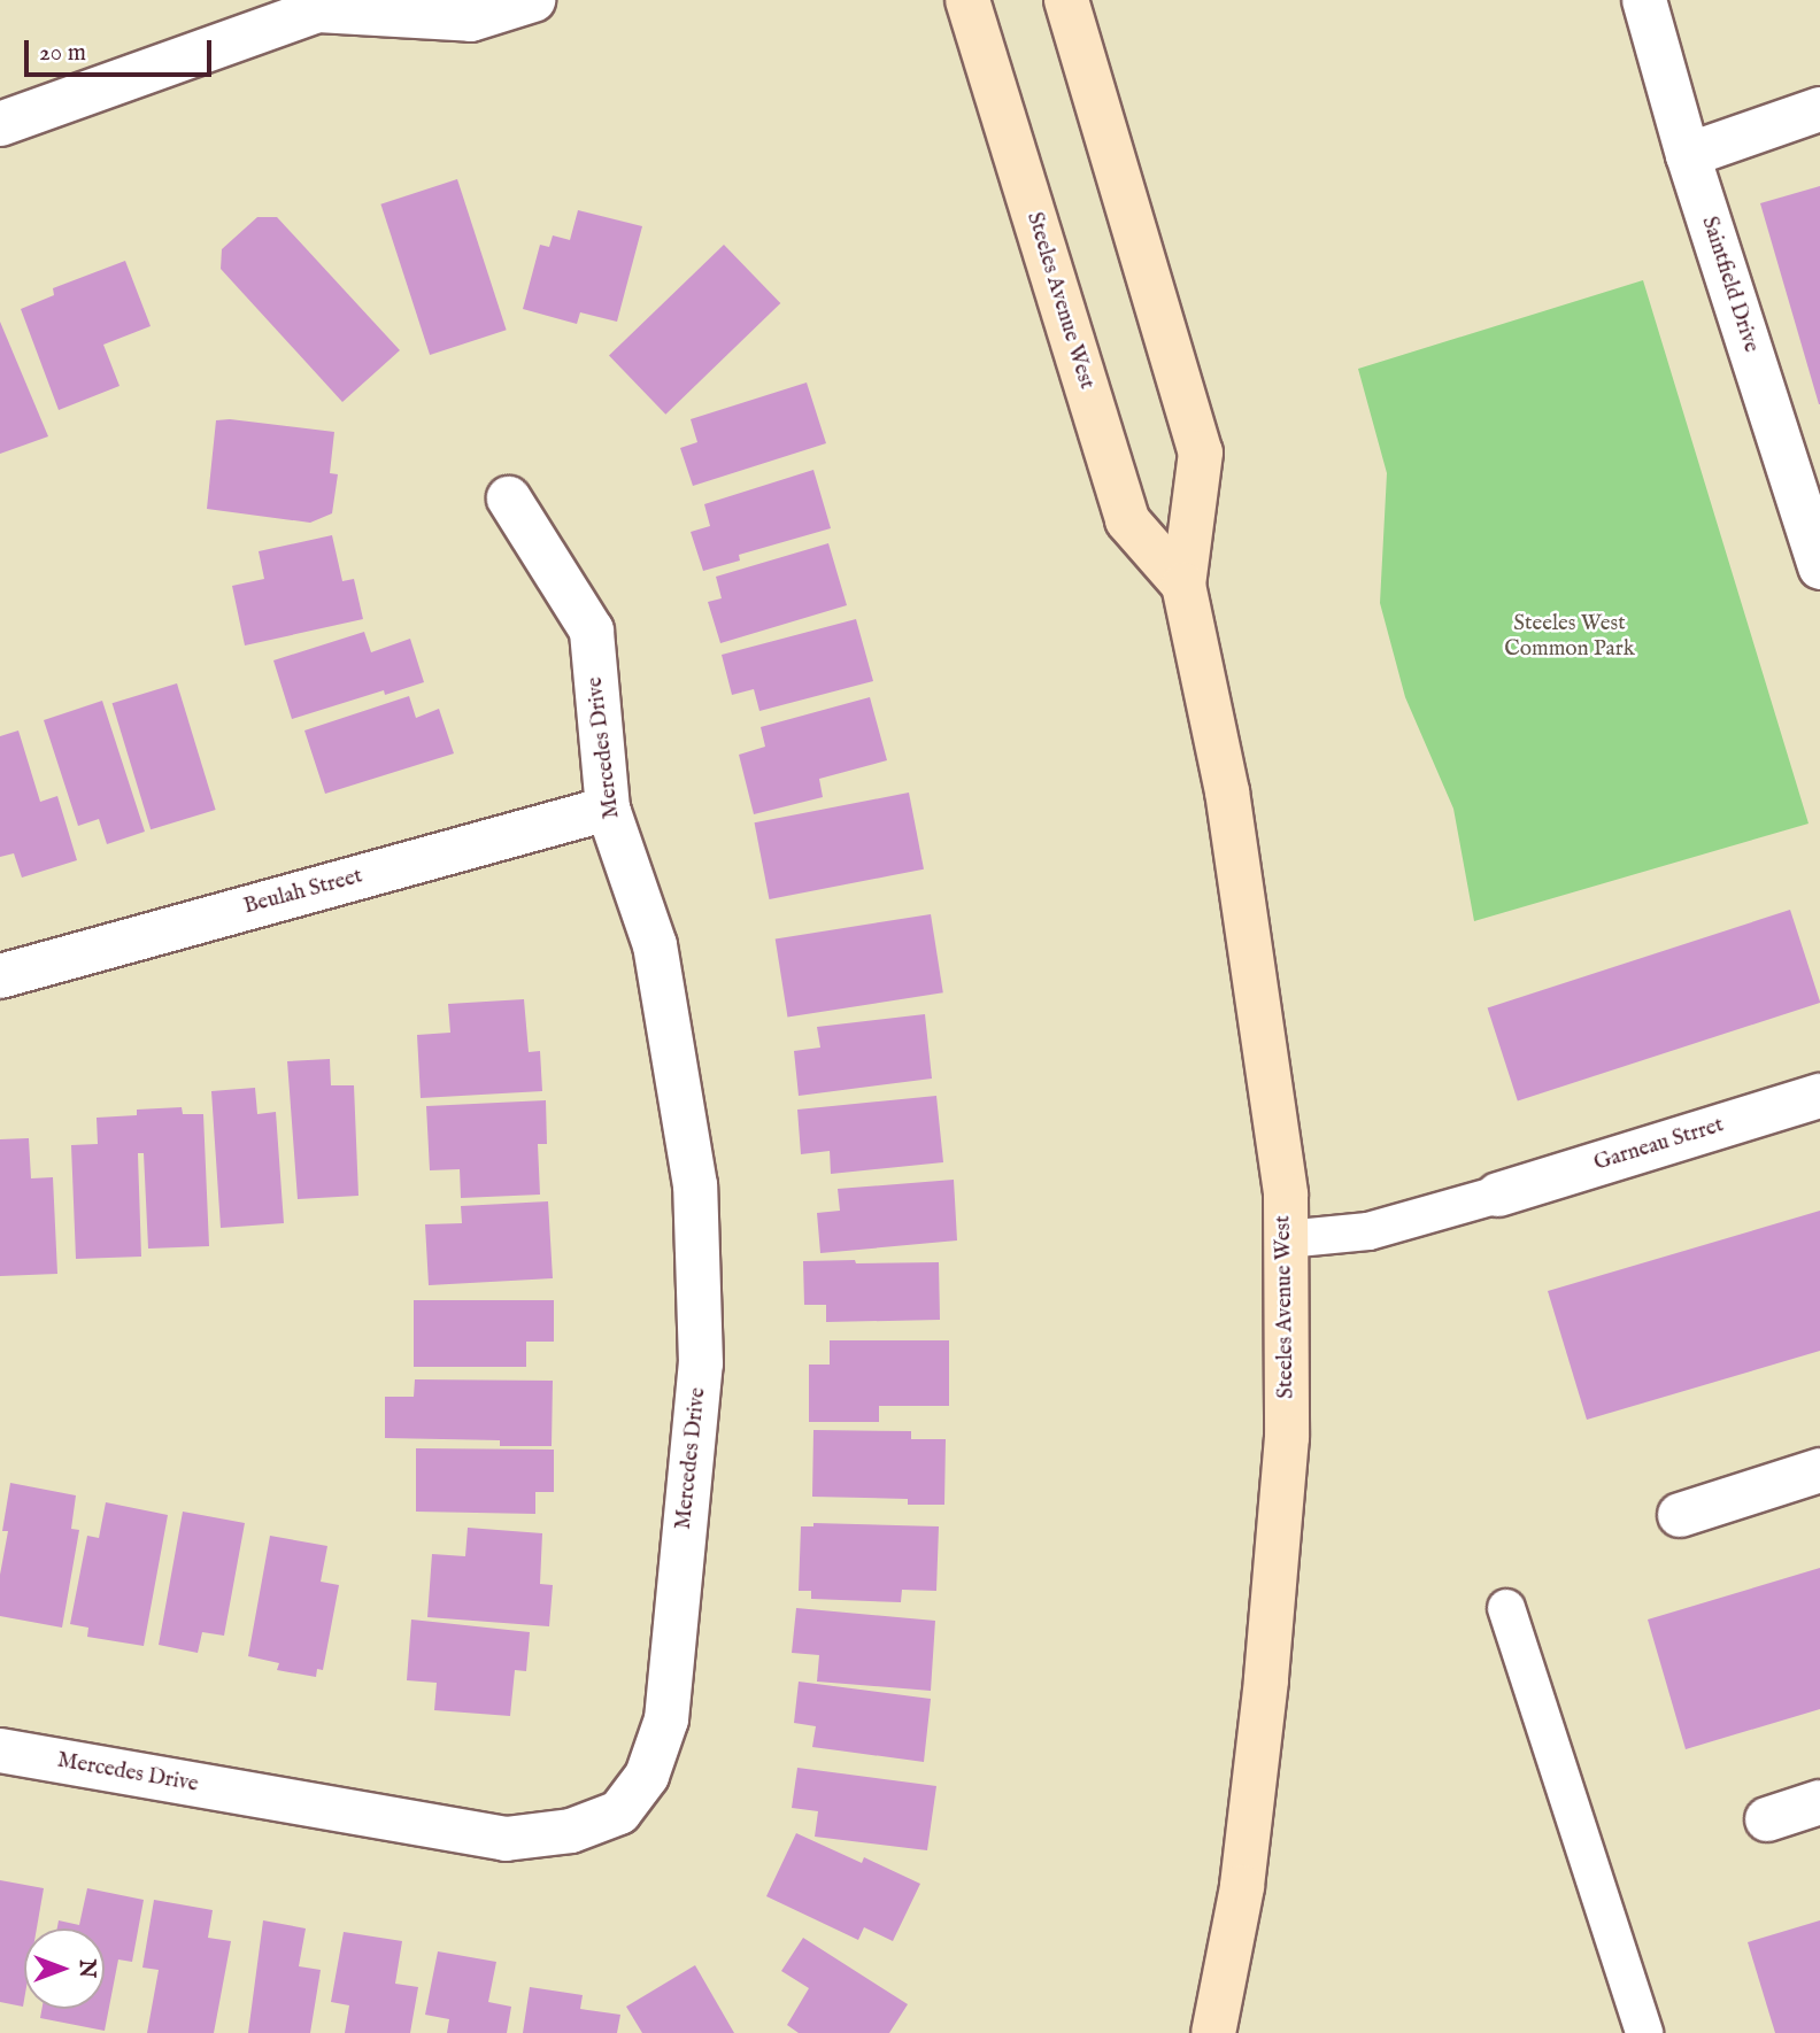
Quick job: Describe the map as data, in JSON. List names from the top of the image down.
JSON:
{
  "streets": {
    "main road": ["Steeles Avenue West"],
    "street": [
      "Saintfield Drive",
      "Mercedes Drive",
      "Beulah Street",
      "Garneau Strret"
    ]
  },
  "crossings": [
    ["Mercedes Drive", "Beulah Street"]
  ],
  "parks": ["Steeles West Common Park"],
  "scale_bar": "20 m",
  "north": "right"
}
